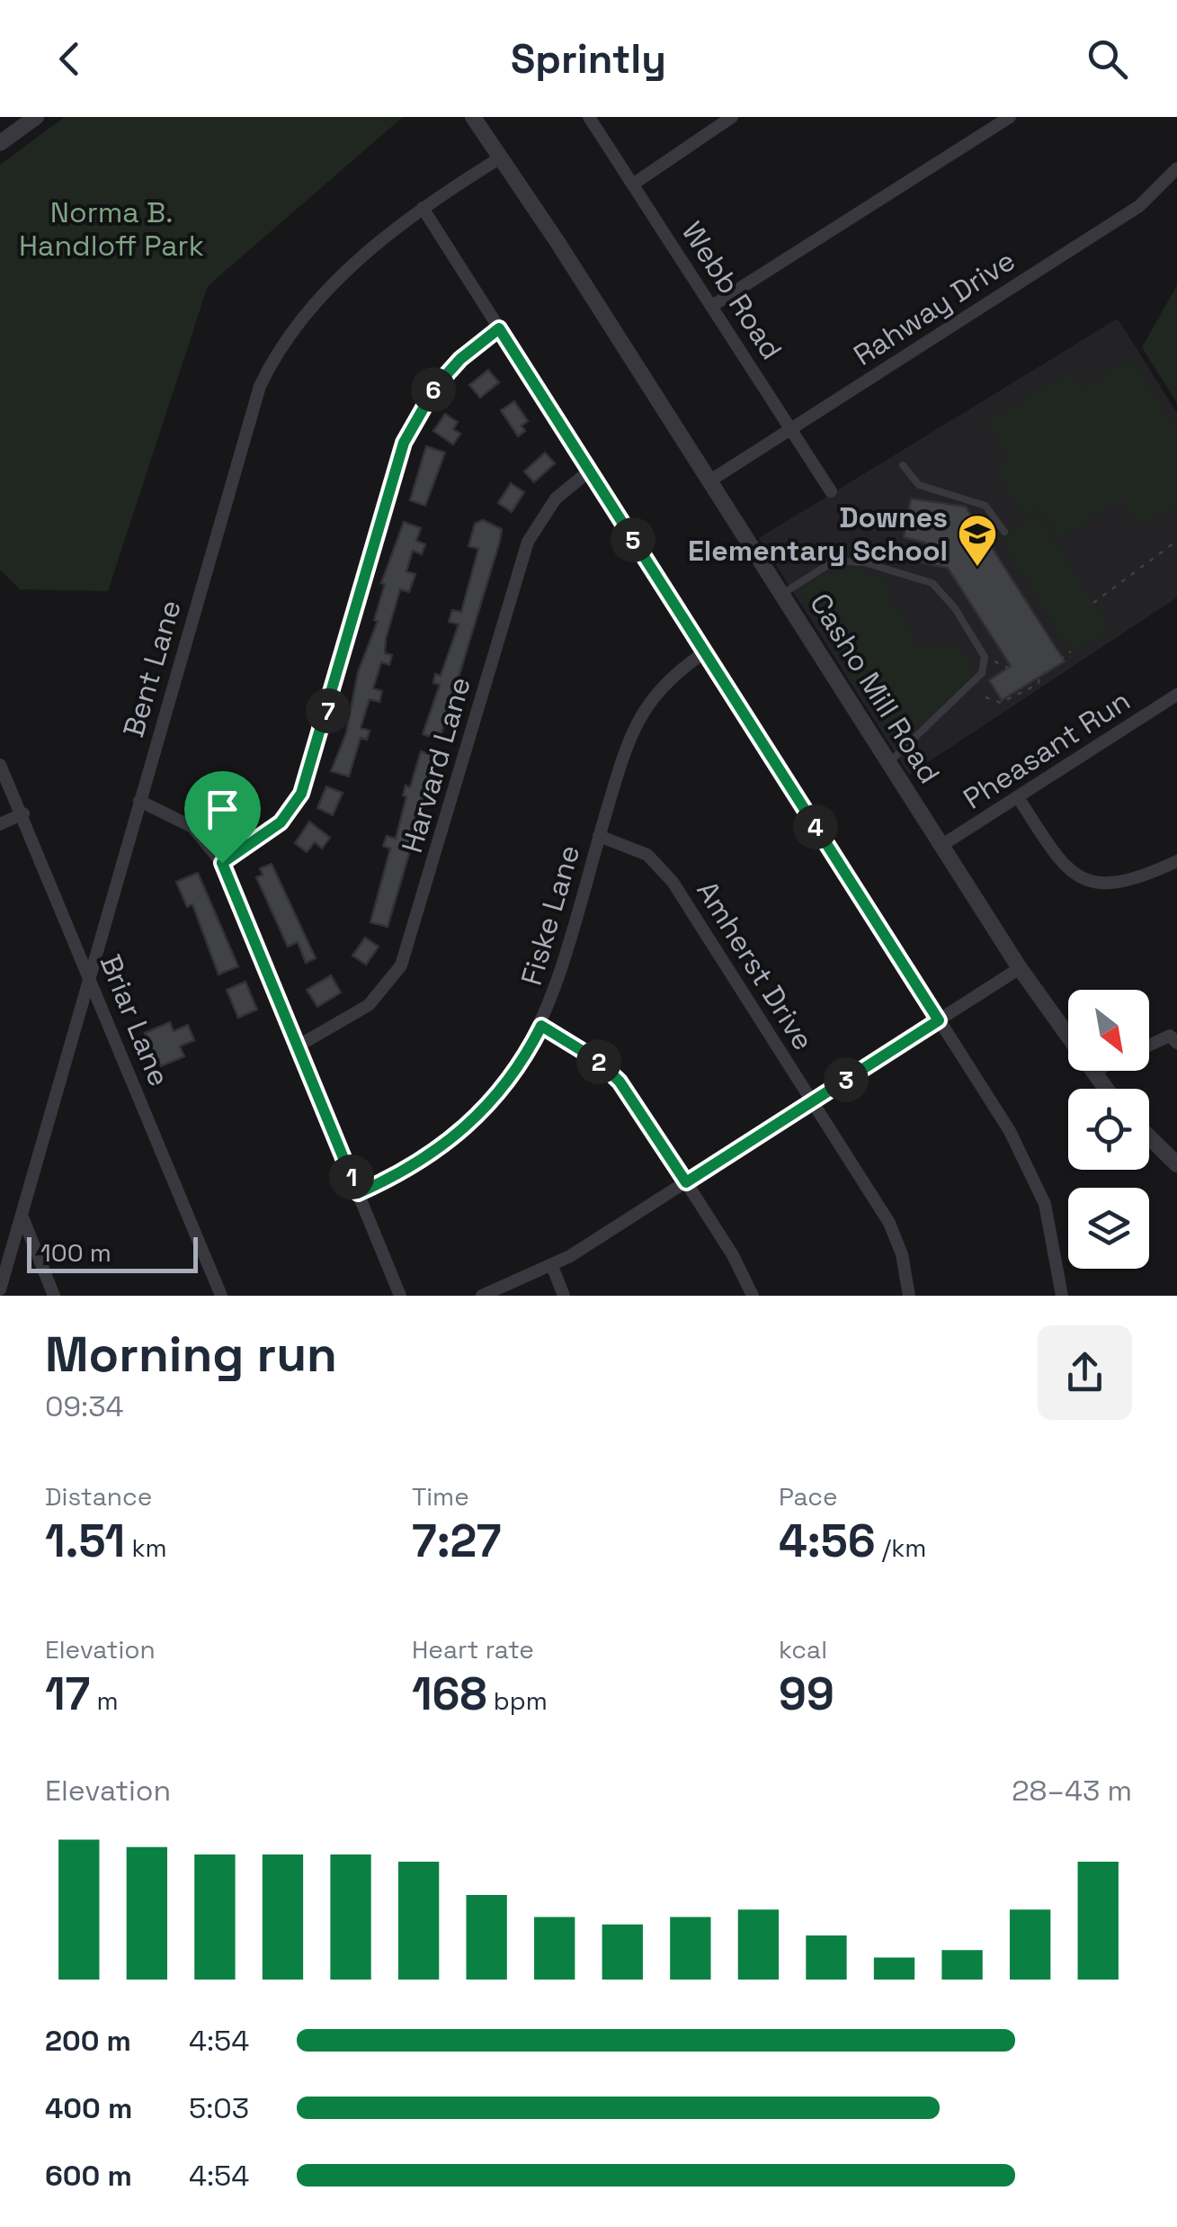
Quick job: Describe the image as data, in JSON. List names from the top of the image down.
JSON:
{
  "streets": {
    "street": [
      "Webb Road",
      "Rahway Drive",
      "Bent Lane",
      "Casho Mill Road",
      "Pheasant Run",
      "Harvard Lane",
      "Fiske Lane",
      "Amherst Drive",
      "Briar Lane"
    ]
  },
  "crossings": [
    ["Webb Road", "Rahway Drive"],
    ["Rahway Drive", "Casho Mill Road"],
    ["Bent Lane", "Casho Mill Road"],
    ["Bent Lane", "Briar Lane"],
    ["Casho Mill Road", "Pheasant Run"],
    ["Fiske Lane", "Amherst Drive"]
  ],
  "parks": ["Norma B. Handloff Park"],
  "places": {
    "school or university": ["Downes Elementary School"]
  },
  "scale_bar": "100 m",
  "north": "bottom right",
  "page": {
    "header": "Sprintly",
    "pins": [
      "6",
      "5",
      "7",
      "4",
      "2",
      "3",
      "1"
    ],
    "scale": "100 m",
    "heading": ["Morning run", "09:34"],
    "stats": [
      ["Distance", "1.51 km"],
      ["Time", "7:27"],
      ["Pace", "4:56 /km"],
      ["Elevation", "17 m"],
      ["Heart rate", "168 bpm"],
      ["kcal", "99"]
    ],
    "chart": ["Elevation", "28–43 m"],
    "list": [
      {
        "name": "200 m",
        "note": "4:54"
      },
      {
        "name": "400 m",
        "note": "5:03"
      },
      {
        "name": "600 m",
        "note": "4:54"
      }
    ]
  }
}
